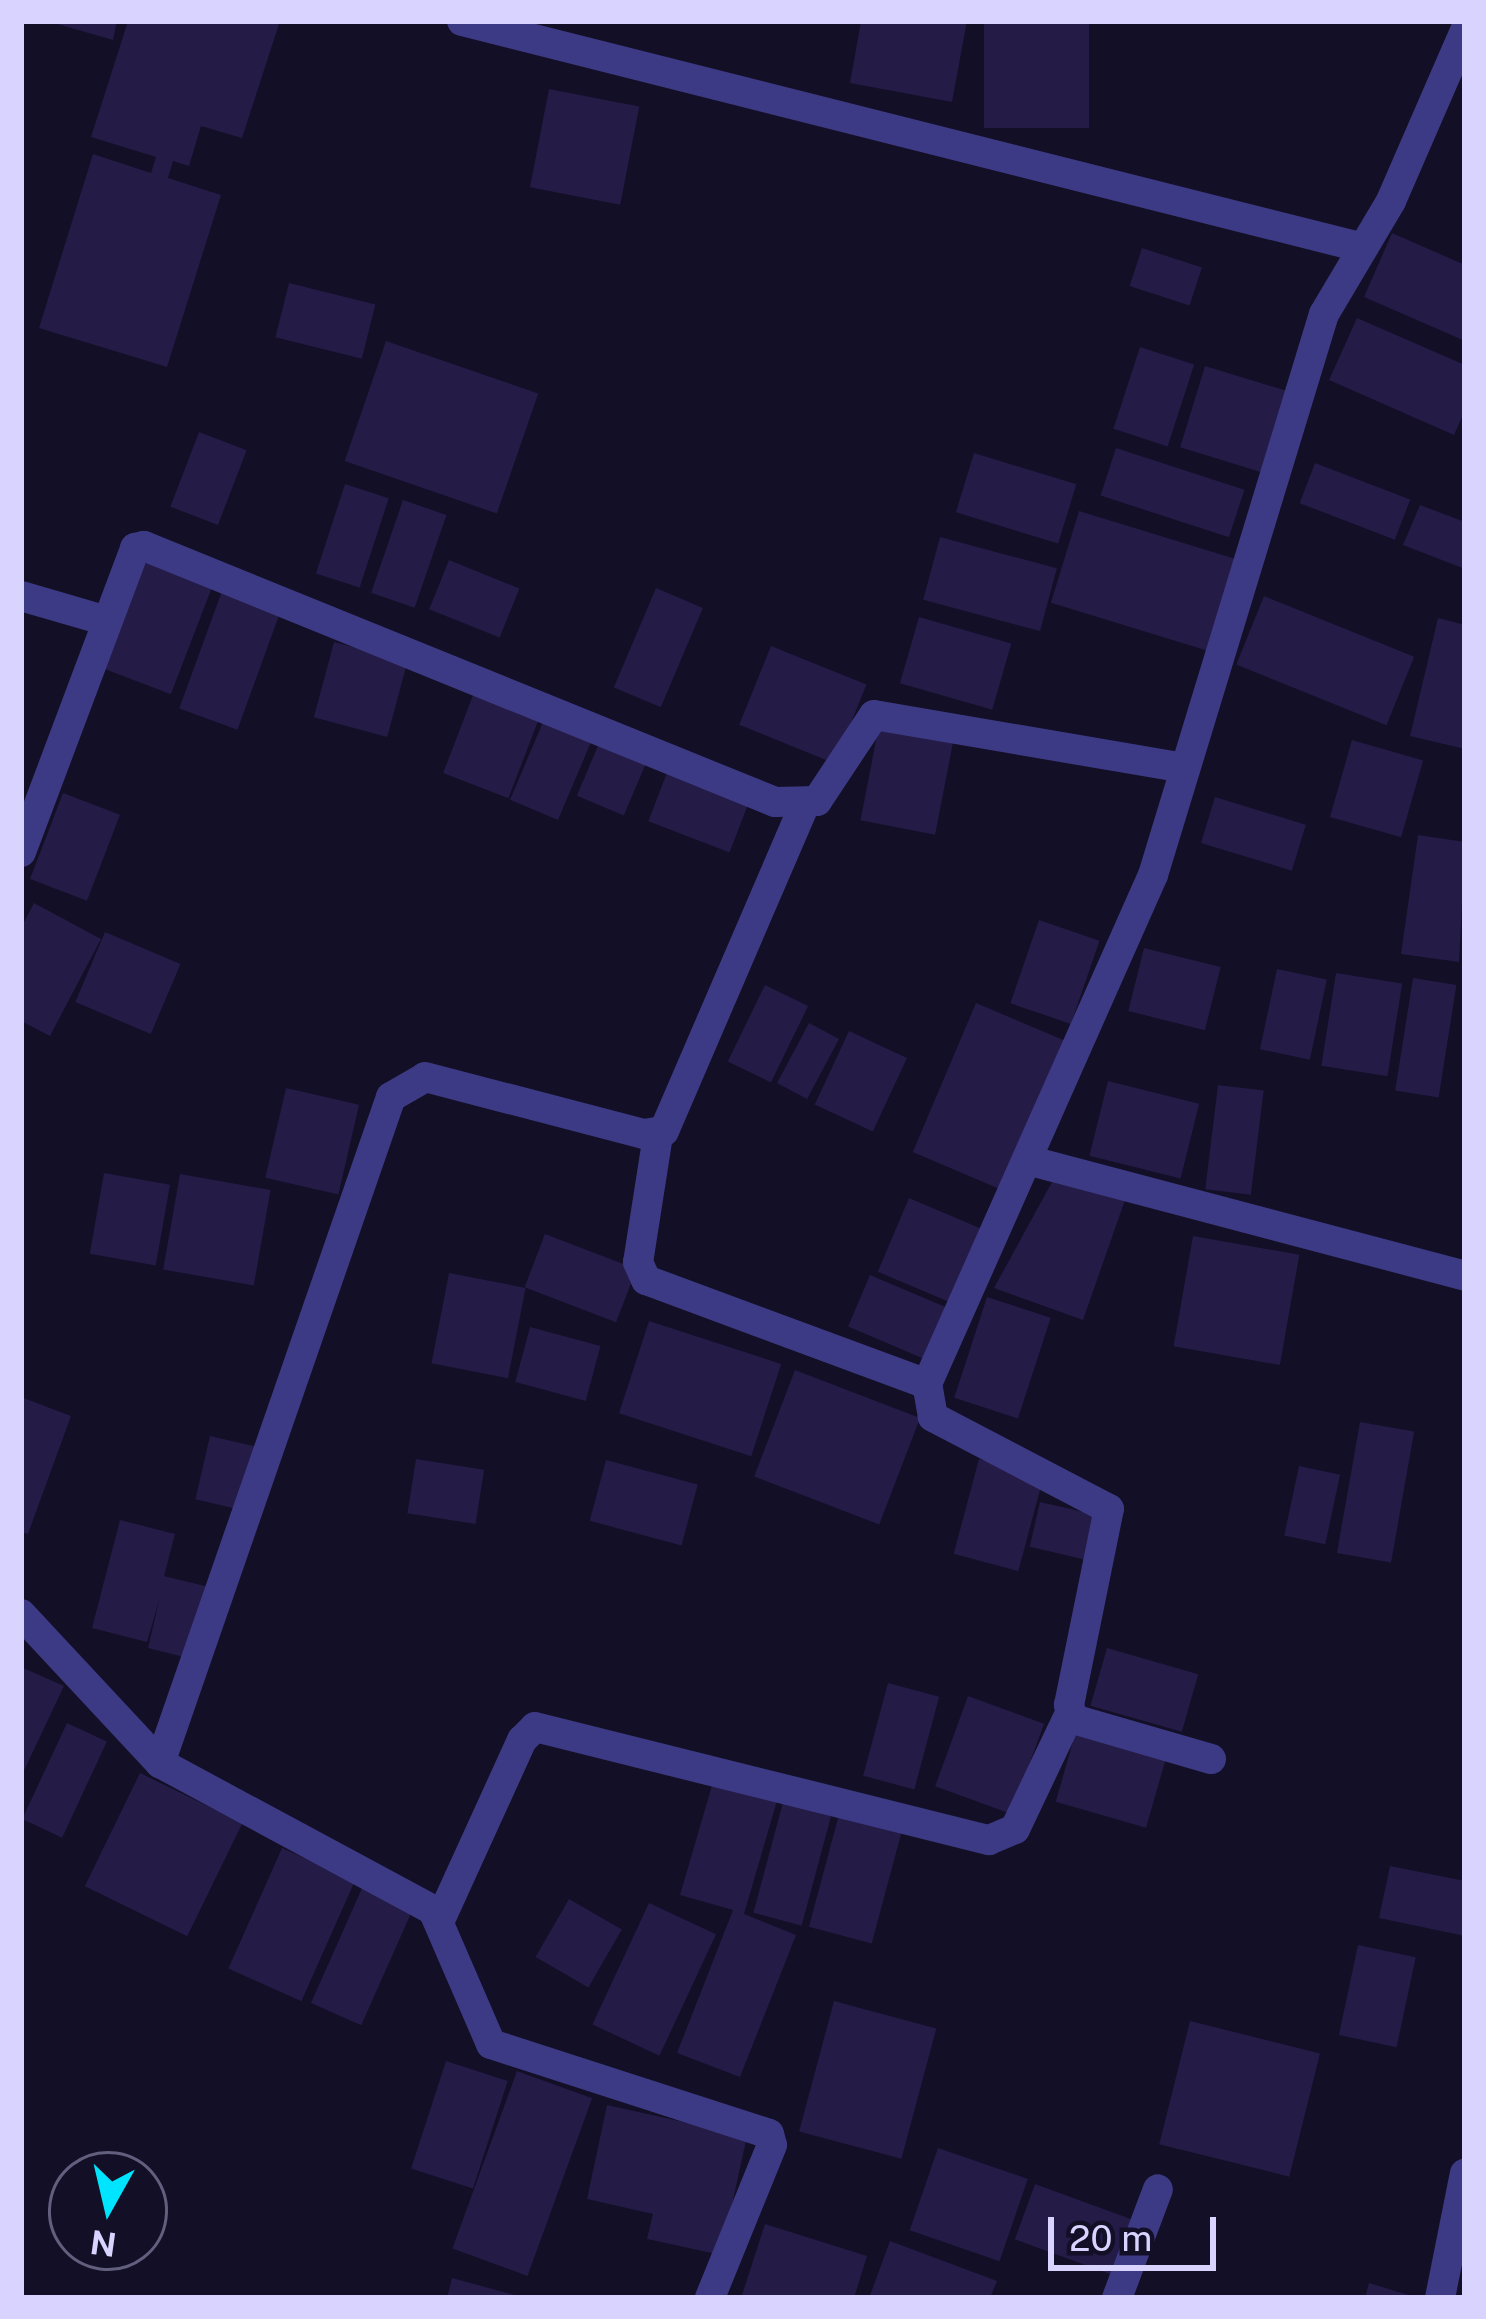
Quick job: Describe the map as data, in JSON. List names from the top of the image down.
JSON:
{
  "scale_bar": "20 m",
  "north": "bottom"
}
